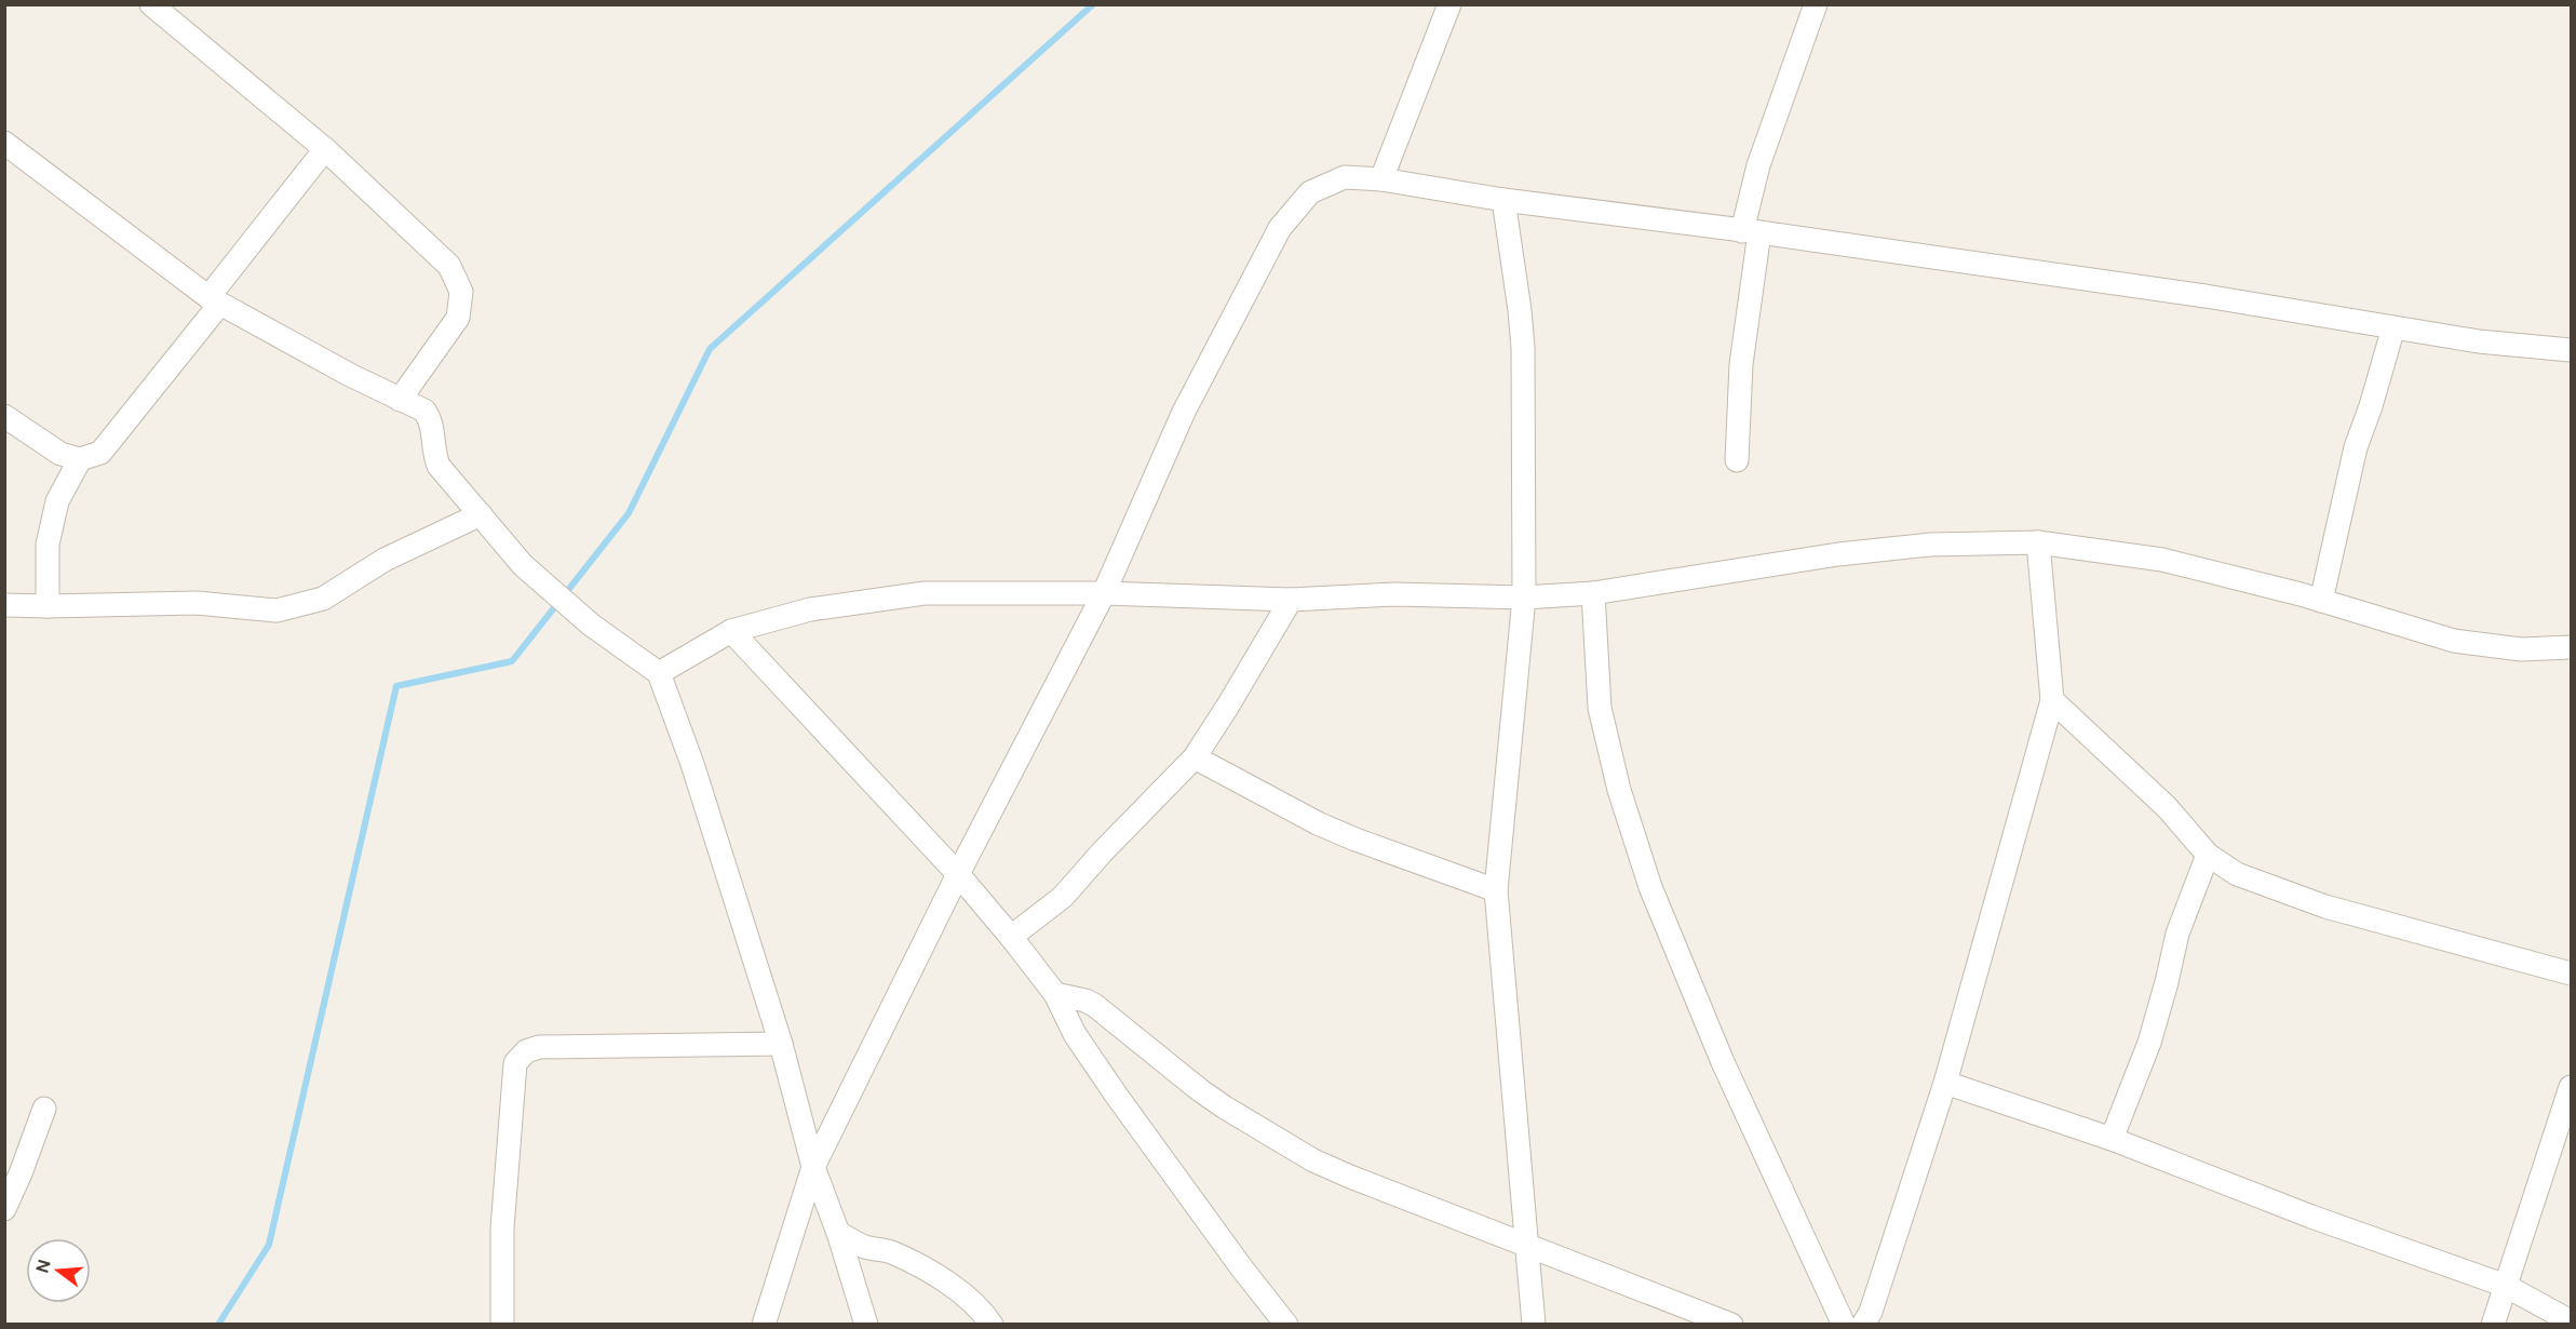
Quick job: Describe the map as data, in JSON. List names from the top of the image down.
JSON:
{
  "north": "left"
}
